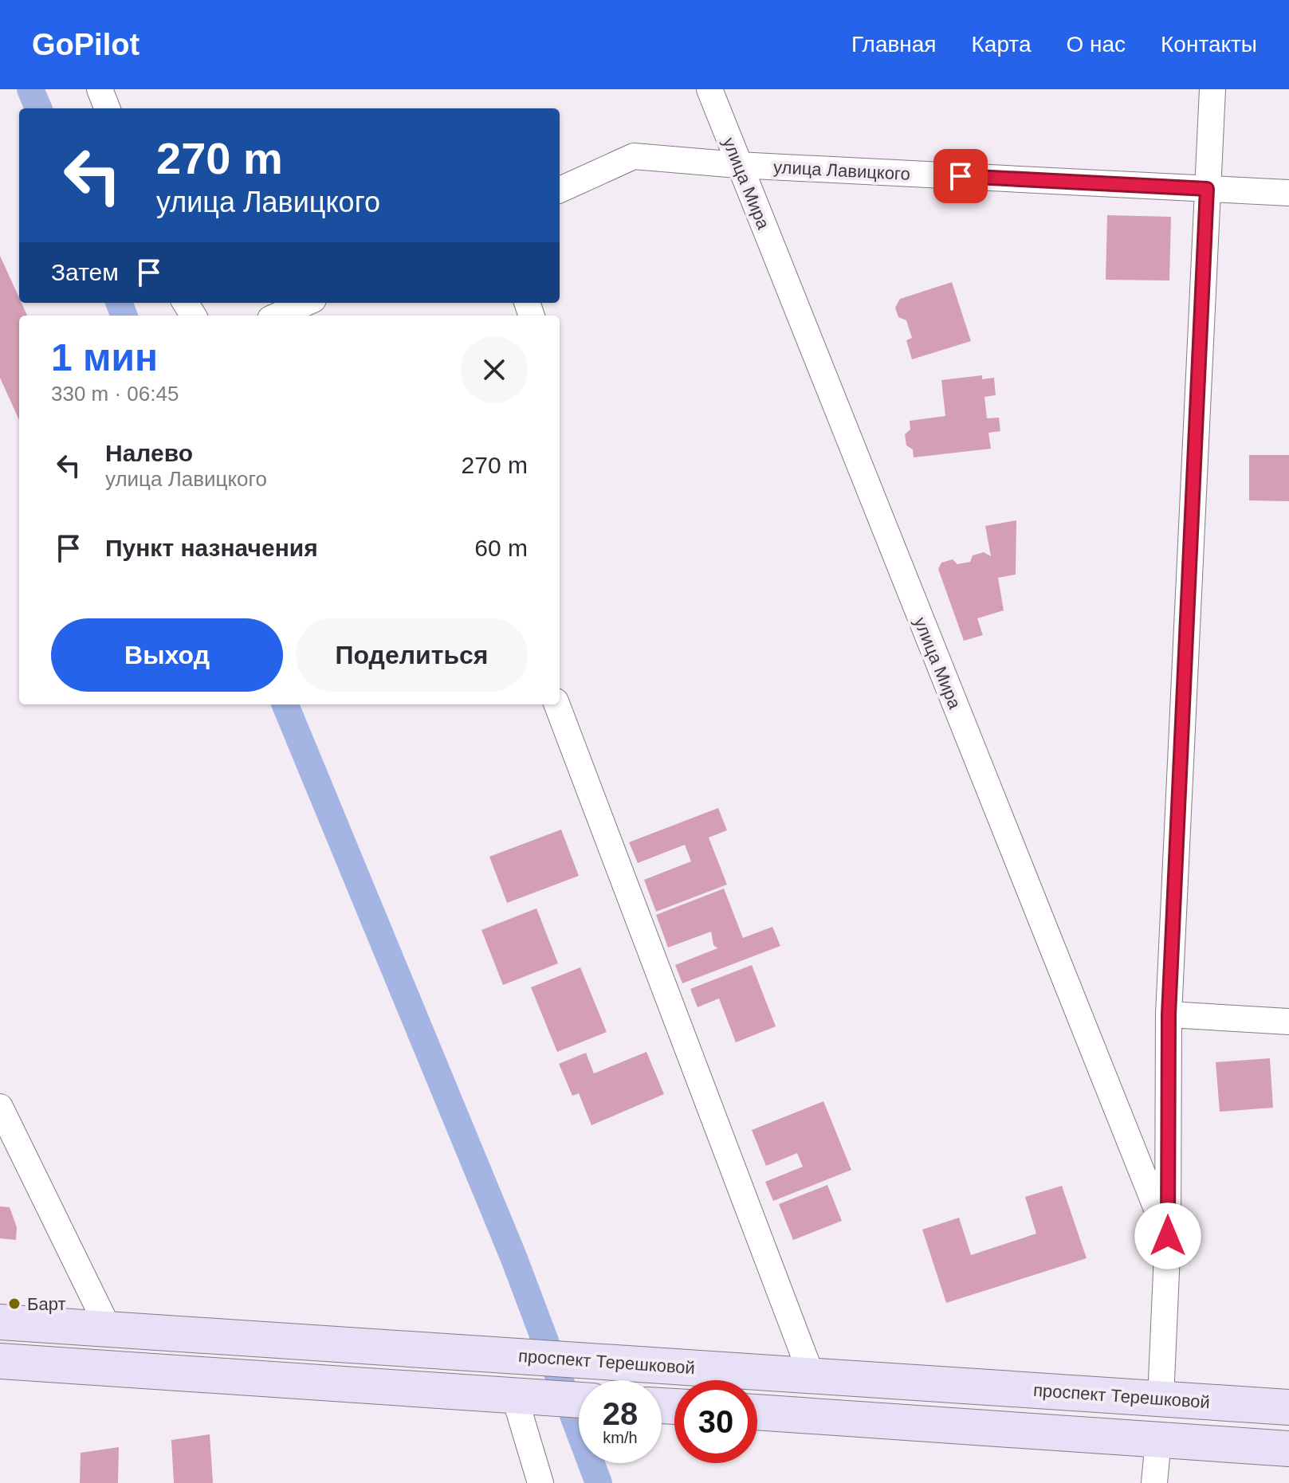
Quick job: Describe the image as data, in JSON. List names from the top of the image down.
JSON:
{
  "streets": {
    "main road": ["проспект Терешковой"],
    "street": ["улица Лавицкого", "улица Мира"]
  },
  "crossings": [
    ["улица Лавицкого", "улица Мира"]
  ],
  "places": ["Барт"],
  "page": {
    "header": "GoPilot",
    "nav": [
      "Главная",
      "Карта",
      "О нас",
      "Контакты"
    ],
    "turn": ["270 m", "улица Лавицкого"],
    "then": "Затем",
    "heading": ["1 мин", "330 m · 06:45"],
    "list": [
      {
        "name": "Налево",
        "note": "улица Лавицкого",
        "value": "270 m"
      },
      {
        "name": "Пункт назначения",
        "value": "60 m"
      }
    ],
    "buttons": ["Выход", "Поделиться"],
    "speed": "28 km/h",
    "limit": "30"
  }
}
